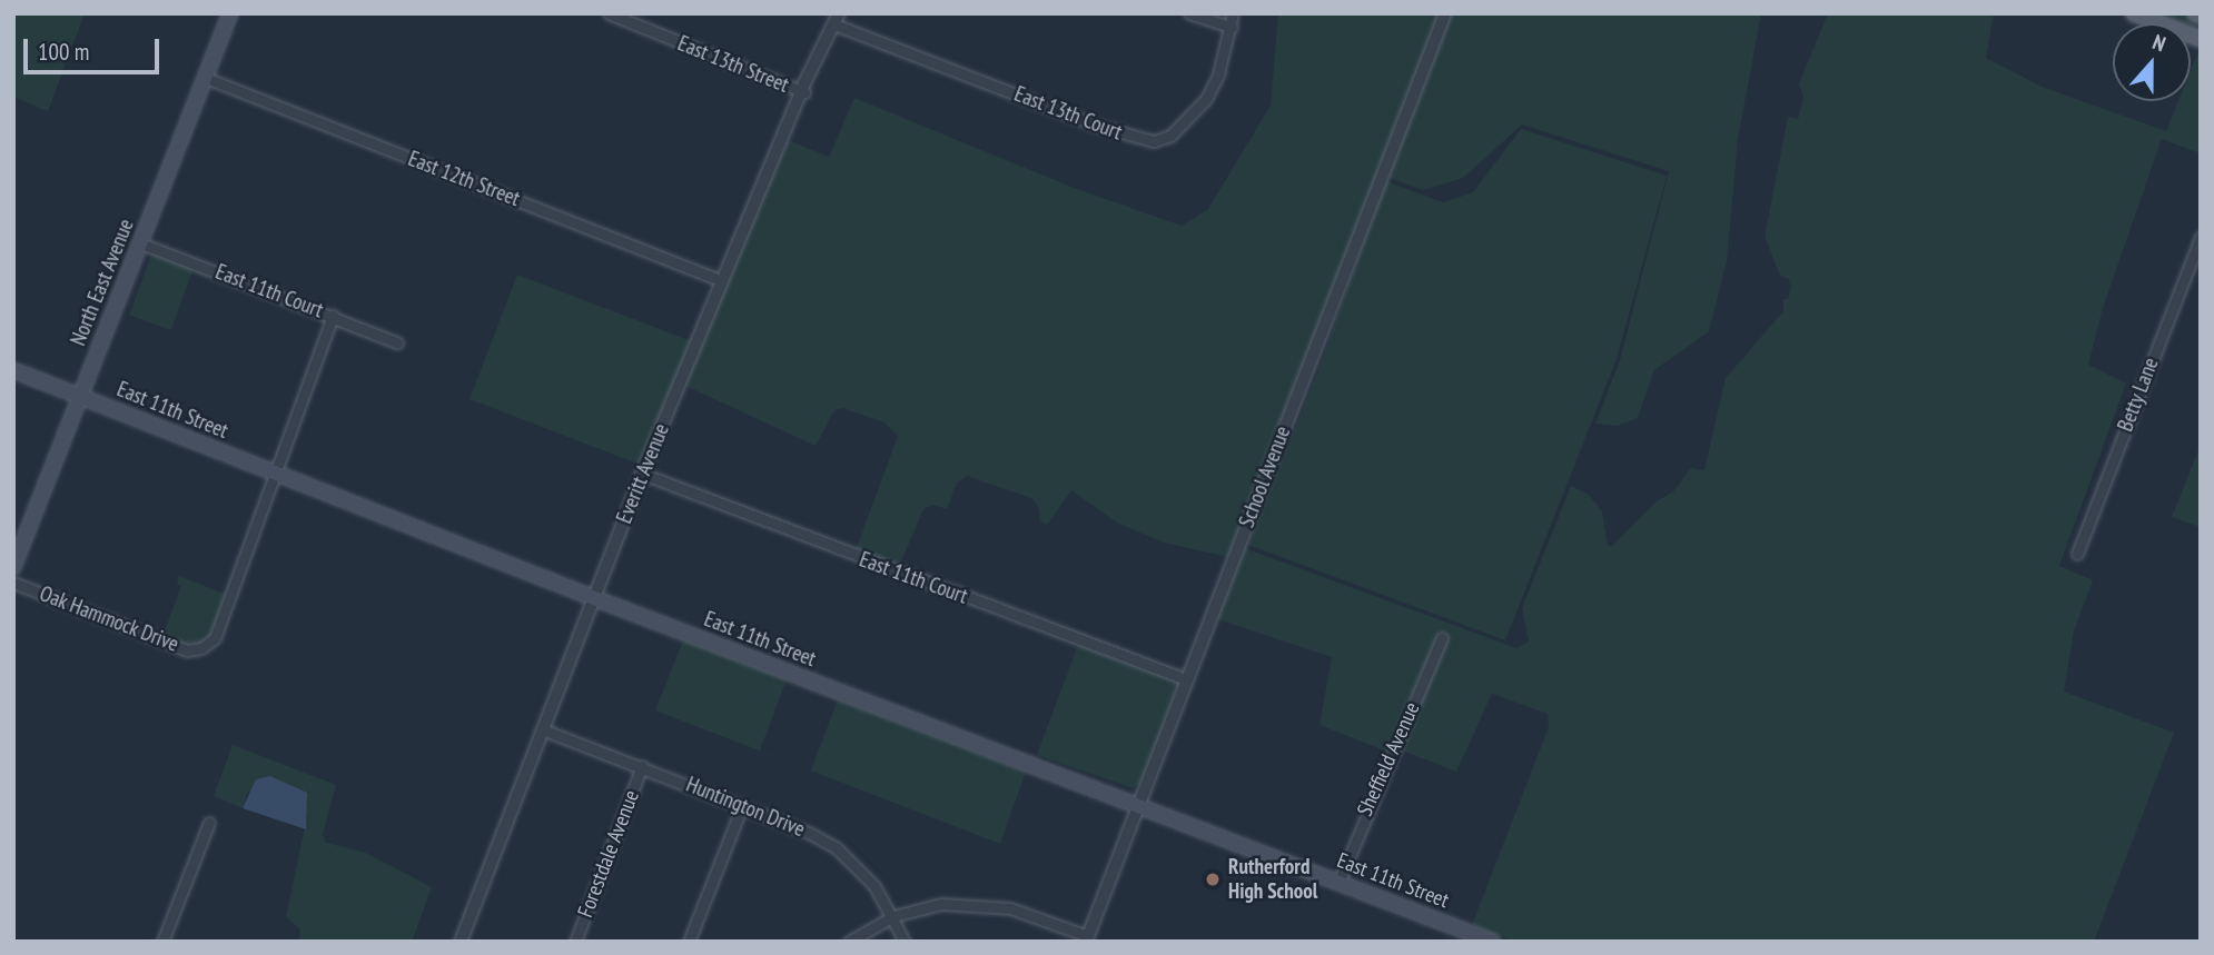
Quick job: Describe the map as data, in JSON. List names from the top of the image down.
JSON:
{
  "streets": {
    "main road": ["North East Avenue", "East 11th Street"],
    "street": [
      "East 13th Street",
      "East 13th Court",
      "East 12th Street",
      "East 11th Court",
      "Betty Lane",
      "Everitt Avenue",
      "School Avenue",
      "Oak Hammock Drive",
      "Sheffield Avenue",
      "Huntington Drive",
      "Forestdale Avenue"
    ]
  },
  "crossings": [
    ["East 13th Street", "Everitt Avenue"],
    ["East 13th Court", "Everitt Avenue"],
    ["East 12th Street", "North East Avenue"],
    ["East 12th Street", "Everitt Avenue"],
    ["North East Avenue", "East 11th Court"],
    ["North East Avenue", "East 11th Street"],
    ["East 11th Court", "Everitt Avenue"],
    ["East 11th Court", "School Avenue"],
    ["East 11th Court", "Oak Hammock Drive"],
    ["East 11th Street", "Everitt Avenue"],
    ["East 11th Street", "School Avenue"],
    ["East 11th Street", "Oak Hammock Drive"],
    ["East 11th Street", "Sheffield Avenue"],
    ["Everitt Avenue", "Huntington Drive"],
    ["Huntington Drive", "Forestdale Avenue"]
  ],
  "places": ["Rutherford High School"],
  "scale_bar": "100 m",
  "north": "top"
}
